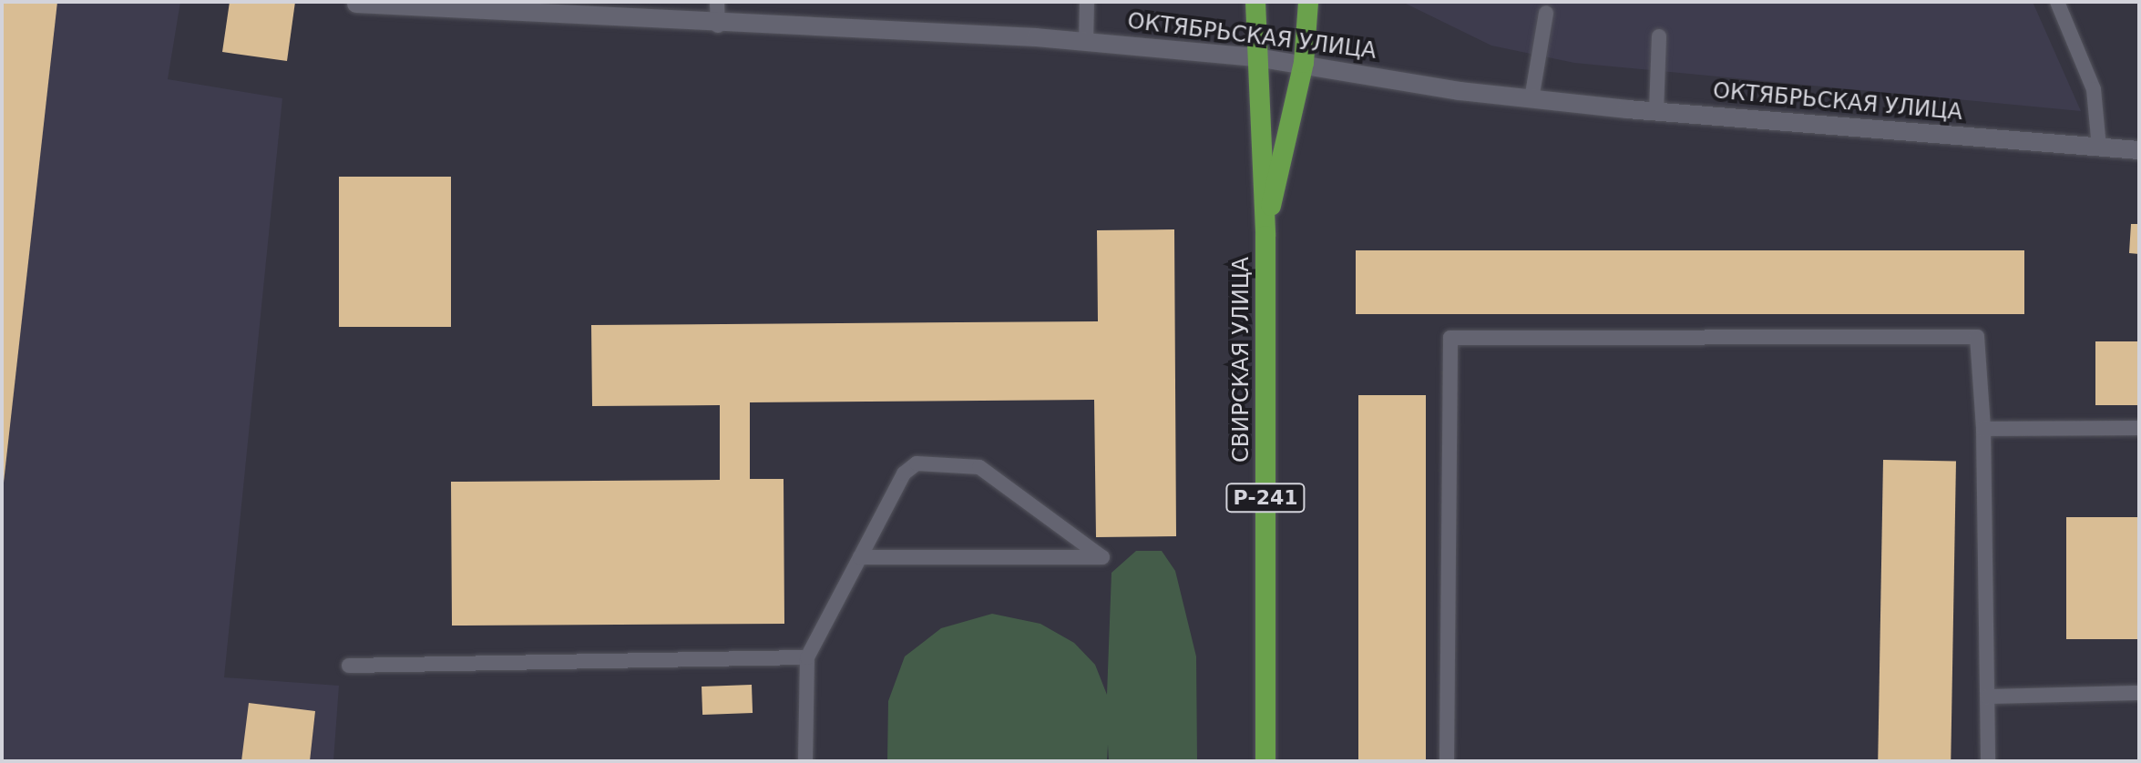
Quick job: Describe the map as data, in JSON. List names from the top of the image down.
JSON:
{
  "streets": {
    "highway": ["СВИРСКАЯ УЛИЦА", "Р-241"],
    "street": ["ОКТЯБРЬСКАЯ УЛИЦА"]
  },
  "crossings": [
    ["ОКТЯБРЬСКАЯ УЛИЦА", "СВИРСКАЯ УЛИЦА"],
    ["ОКТЯБРЬСКАЯ УЛИЦА", "Р-241"],
    ["СВИРСКАЯ УЛИЦА", "Р-241"]
  ]
}
